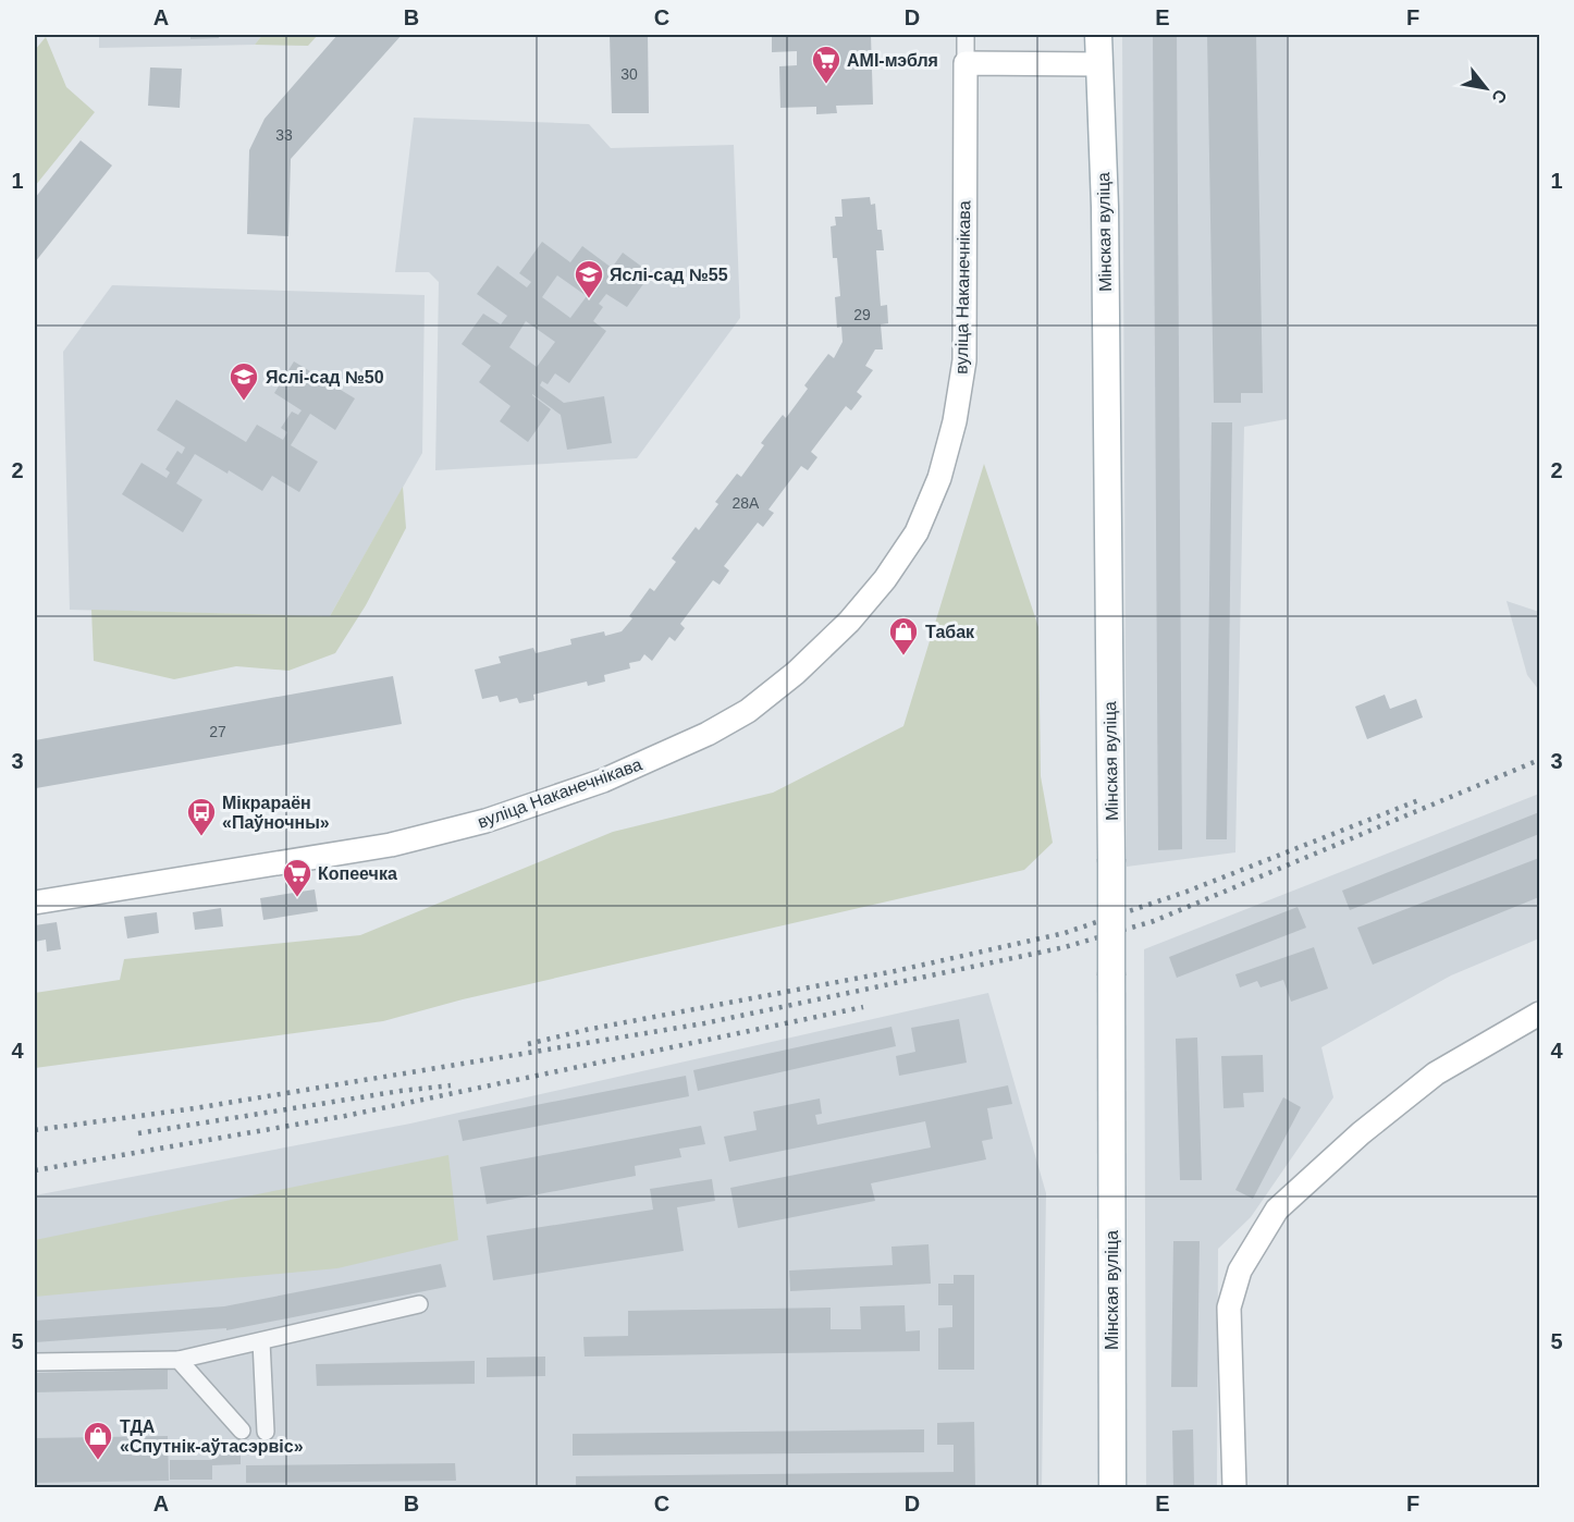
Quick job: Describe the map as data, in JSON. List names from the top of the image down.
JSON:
{
  "streets": {
    "main road": ["Мінская вуліца", "вуліца Наканечнікава"]
  },
  "places": {
    "supermarket": ["AMI-мэбля", "Копеечка"],
    "school or university": ["Яслі-сад №55", "Яслі-сад №50"],
    "shop": ["Табак", "ТДА «Спутнік-аўтасэрвіс»"],
    "bus stop": ["Мікрараён «Паўночны»"]
  },
  "house_numbers": [
    "30",
    "33",
    "29",
    "28А",
    "27"
  ],
  "north": "bottom right",
  "grid": {
    "columns": [
      "A",
      "B",
      "C",
      "D",
      "E",
      "F"
    ],
    "rows": [
      "1",
      "2",
      "3",
      "4",
      "5"
    ]
  }
}
